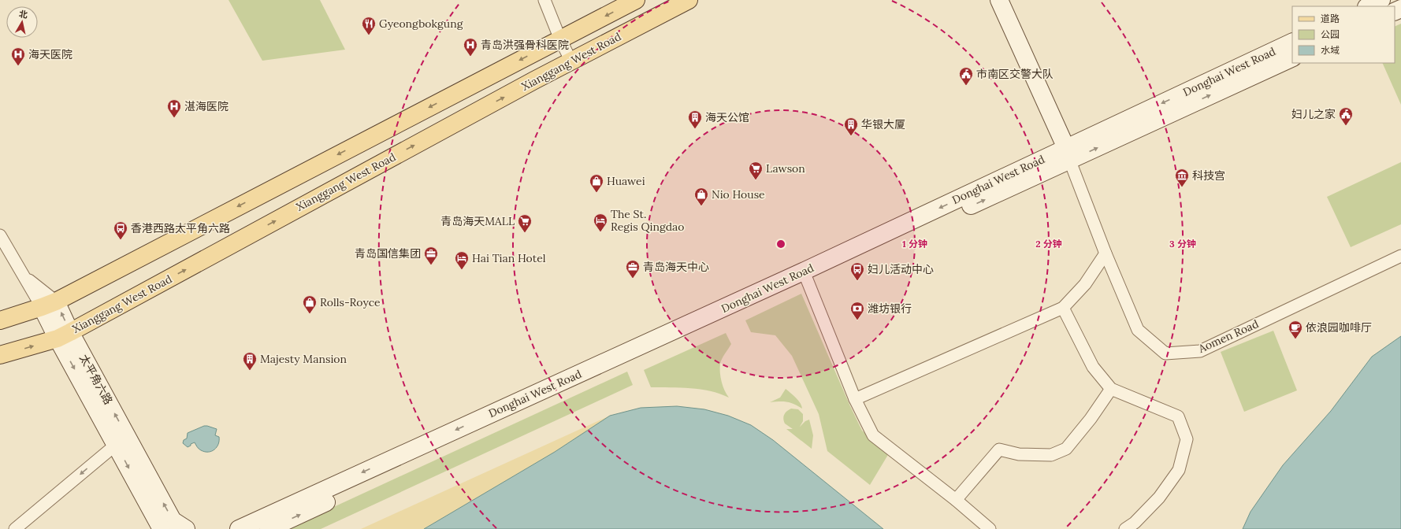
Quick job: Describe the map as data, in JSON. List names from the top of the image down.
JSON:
{
  "streets": {
    "main road": ["Xianggang West Road", "Donghai West Road", "太平角六路"],
    "street": ["Aomen Road"]
  },
  "crossings": [
    ["Xianggang West Road", "太平角六路"],
    ["Donghai West Road", "Aomen Road"]
  ],
  "places": {
    "restaurant": ["Gyeongbokgung"],
    "hospital": ["青岛洪强骨科医院", "海天医院", "湛海医院"],
    "public building": ["市南区交警大队", "妇儿之家"],
    "building": ["海天公馆", "华银大厦", "Majesty Mansion"],
    "supermarket": ["Lawson", "青岛海天MALL"],
    "museum": ["科技宫"],
    "shop": ["Huawei", "Nio House", "Rolls-Royce"],
    "hotel": ["The St. Regis Qingdao", "Hai Tian Hotel"],
    "bus stop": ["香港西路太平角六路", "妇儿活动中心"],
    "office": ["青岛国信集团", "青岛海天中心"],
    "bank": ["潍坊银行"],
    "cafe": ["依浪园咖啡厅"]
  },
  "legend": ["道路", "公园", "水域"],
  "north": "top",
  "rings": ["1 分钟", "2 分钟", "3 分钟"]
}
